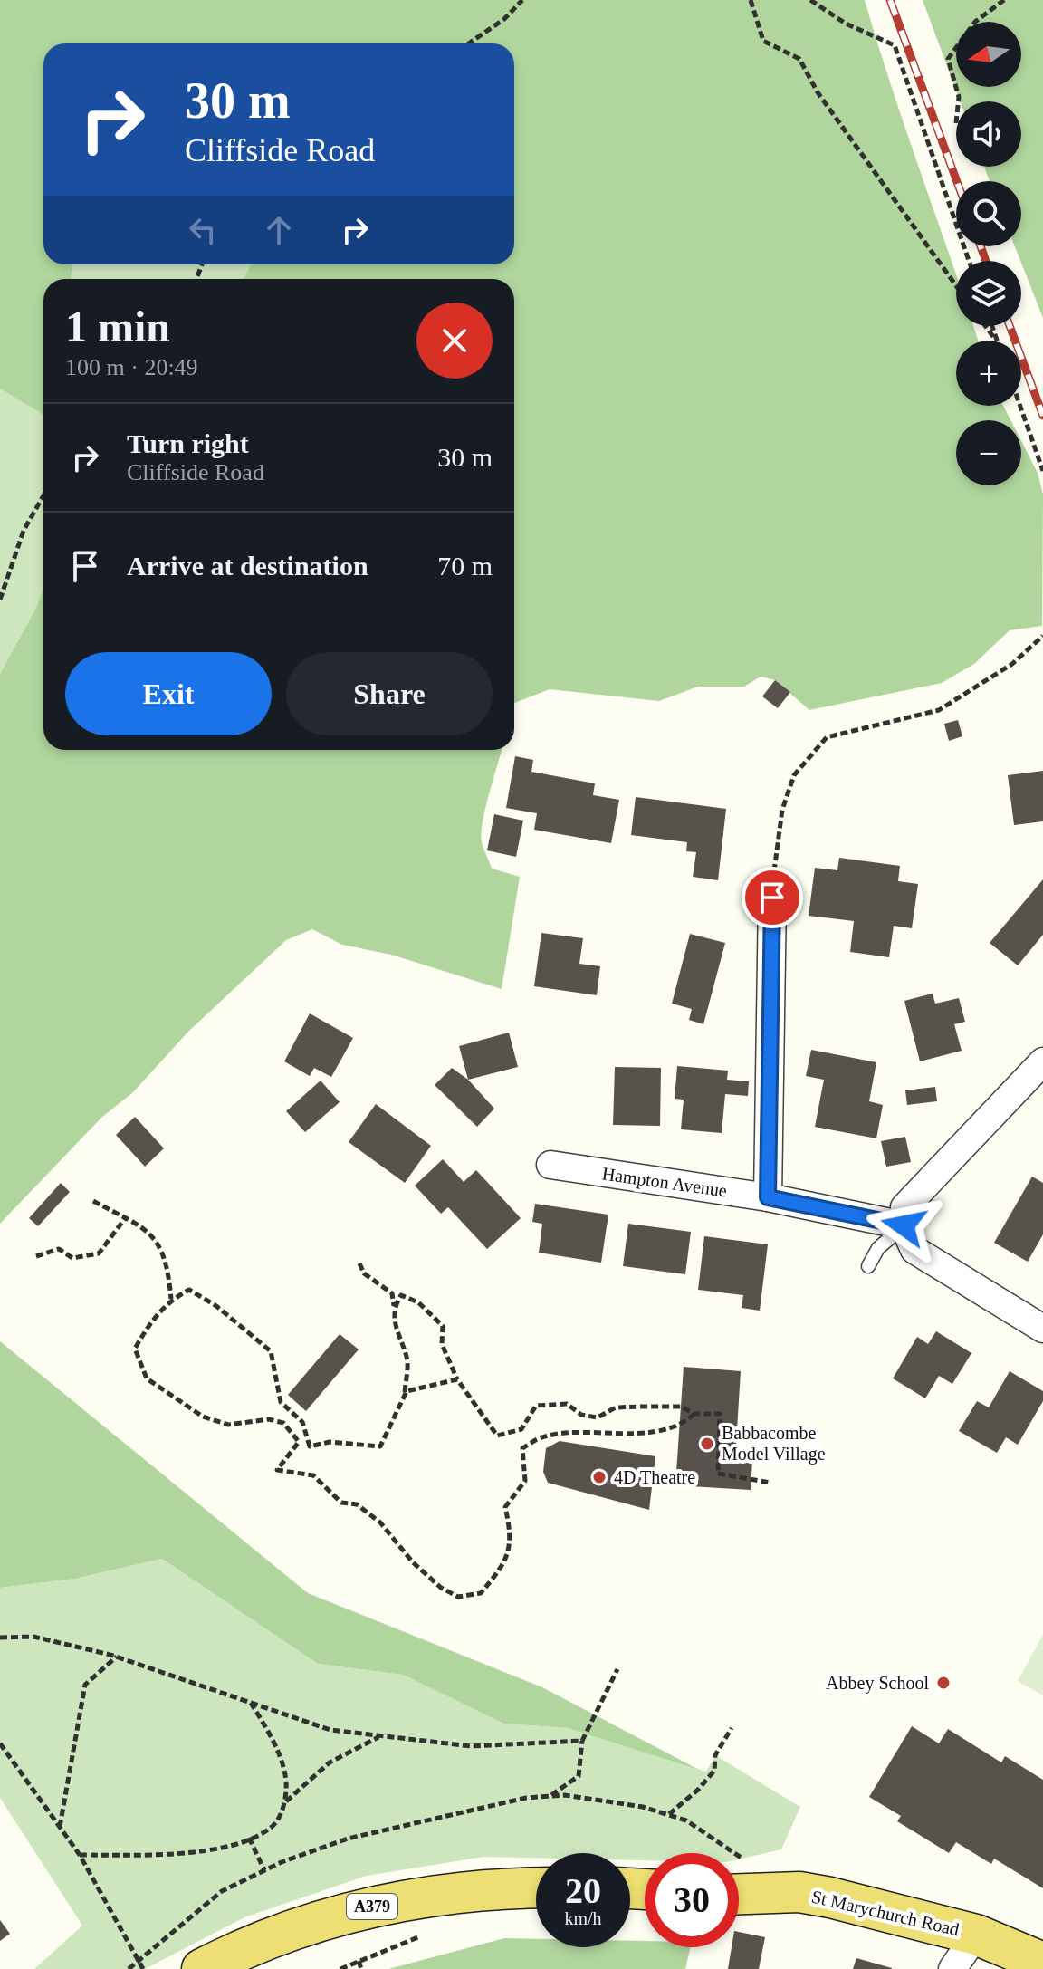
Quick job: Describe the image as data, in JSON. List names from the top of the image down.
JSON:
{
  "streets": {
    "main road": ["A379", "St Marychurch Road"],
    "street": ["Hampton Avenue"]
  },
  "places": ["Babbacombe Model Village", "4D Theatre", "Abbey School"],
  "north": "left",
  "page": {
    "map_buttons": ["+", "−"],
    "turn": ["30 m", "Cliffside Road"],
    "heading": ["1 min", "100 m · 20:49"],
    "list": [
      {
        "name": "Turn right",
        "note": "Cliffside Road",
        "value": "30 m"
      },
      {
        "name": "Arrive at destination",
        "value": "70 m"
      }
    ],
    "buttons": ["Exit", "Share"],
    "speed": "20 km/h",
    "limit": "30"
  }
}
